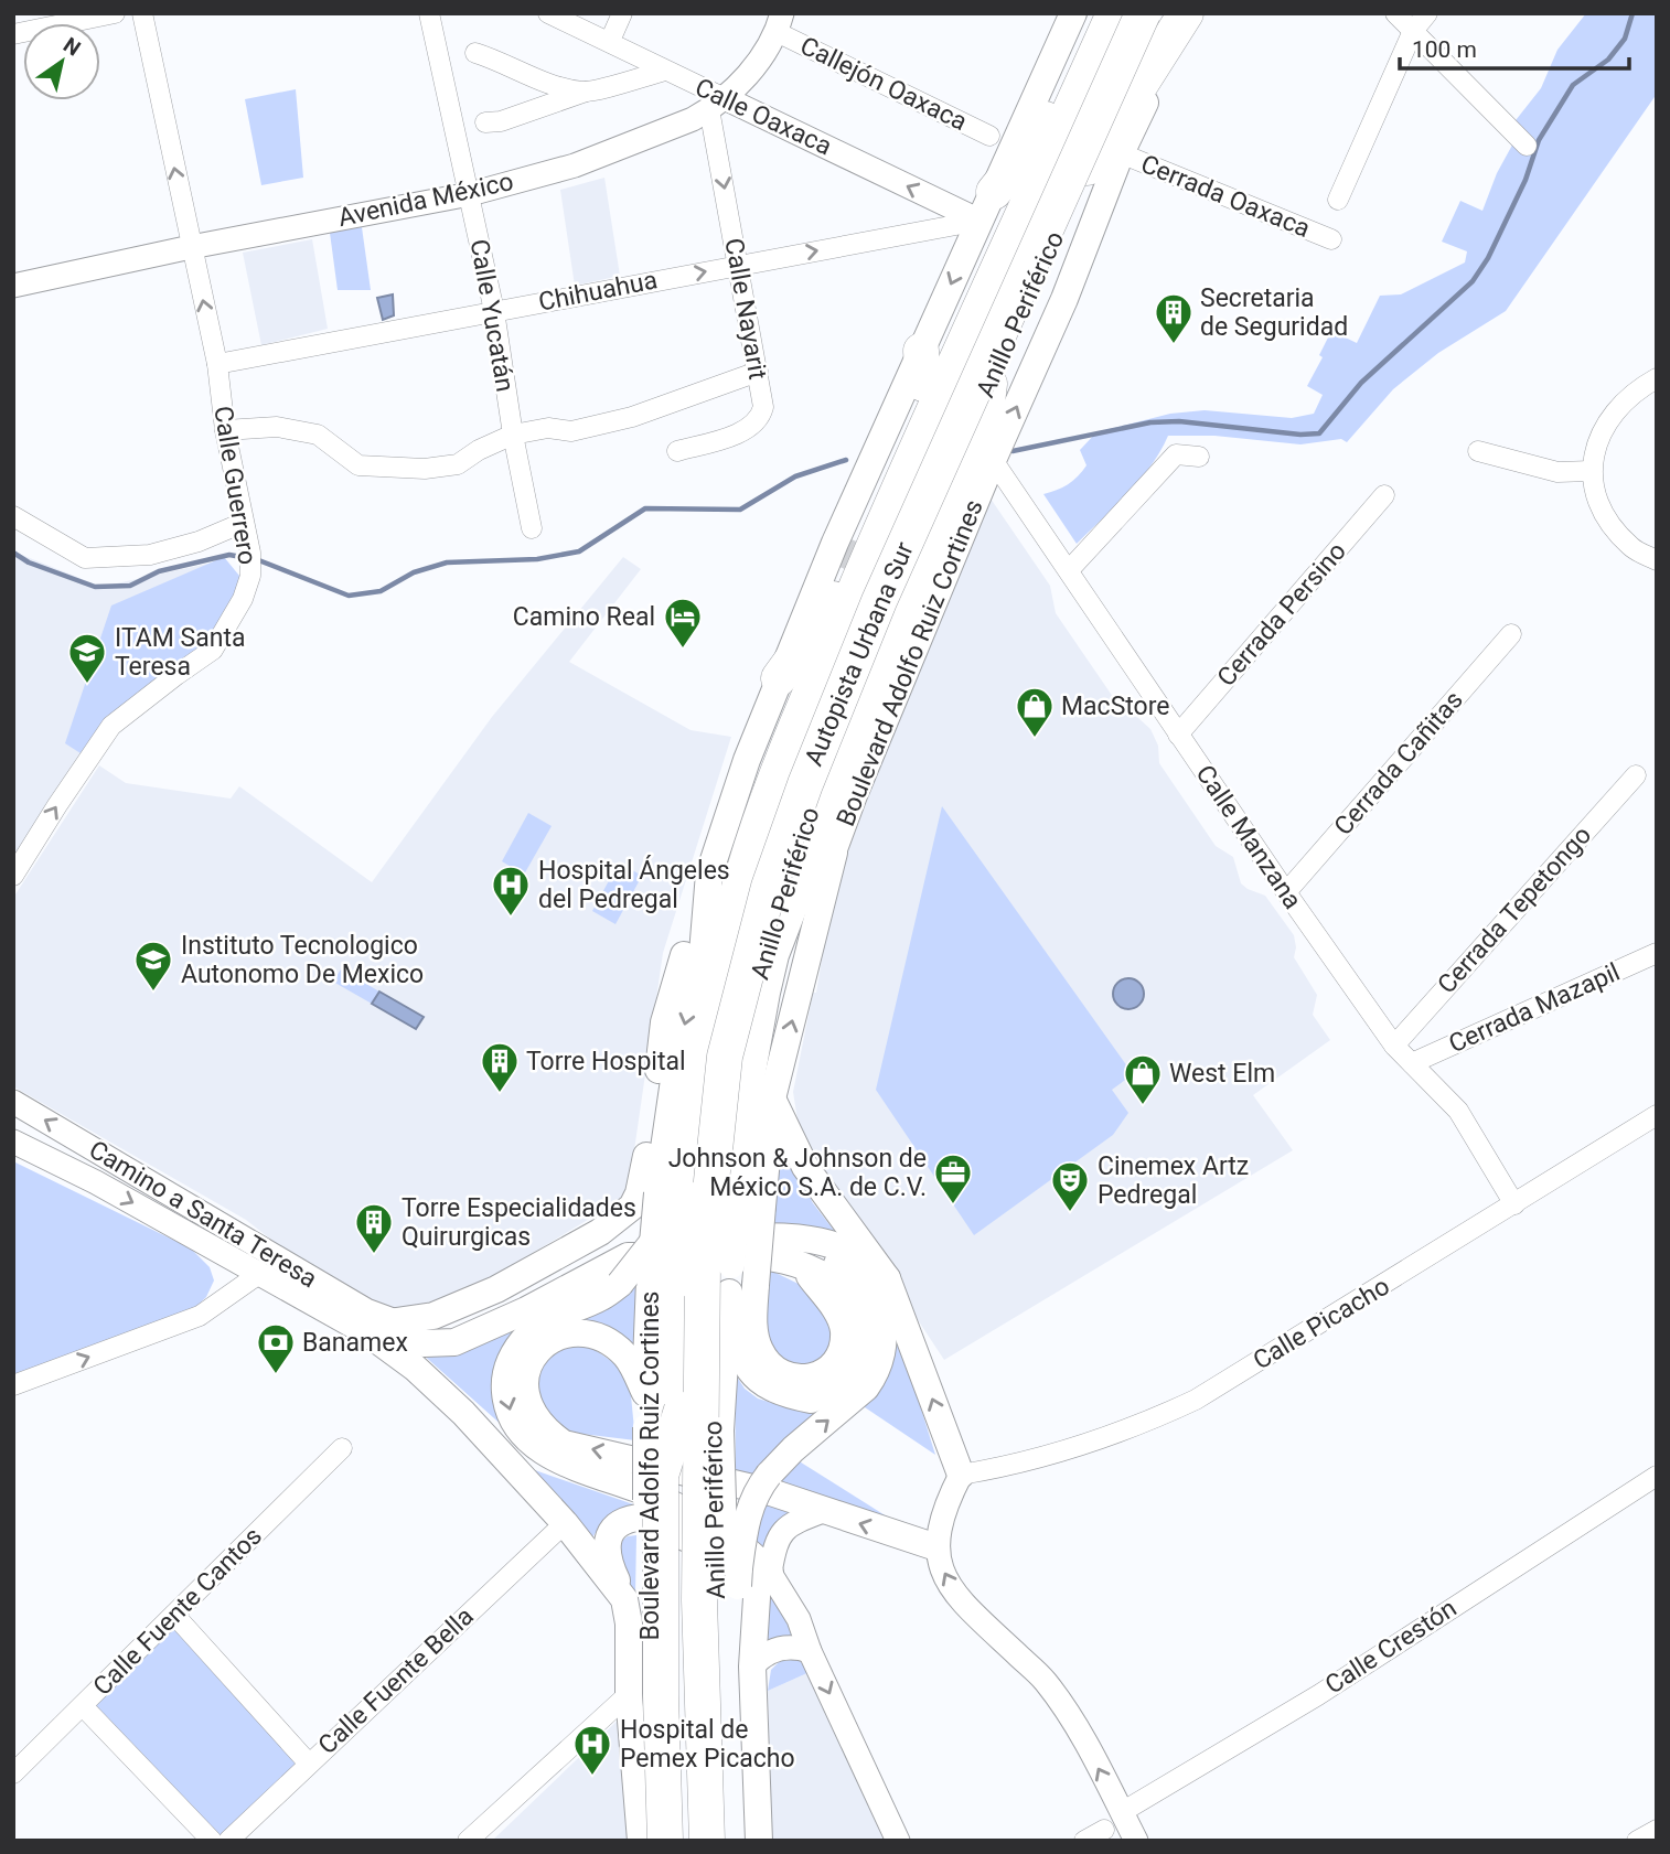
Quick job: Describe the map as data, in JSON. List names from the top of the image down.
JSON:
{
  "streets": {
    "highway": ["Anillo Periférico", "Autopista Urbana Sur"],
    "main road": ["Boulevard Adolfo Ruiz Cortines"],
    "street": [
      "Callejón Oaxaca",
      "Calle Oaxaca",
      "Cerrada Oaxaca",
      "Avenida México",
      "Chihuahua",
      "Calle Nayarit",
      "Calle Yucatán",
      "Calle Guerrero",
      "Cerrada Persino",
      "Cerrada Cañitas",
      "Calle Manzana",
      "Cerrada Tepetongo",
      "Cerrada Mazapil",
      "Camino a Santa Teresa",
      "Calle Picacho",
      "Calle Fuente Cantos",
      "Calle Crestón",
      "Calle Fuente Bella"
    ]
  },
  "crossings": [
    ["Callejón Oaxaca", "Avenida México"],
    ["Calle Oaxaca", "Avenida México"],
    ["Calle Oaxaca", "Chihuahua"],
    ["Calle Oaxaca", "Calle Nayarit"],
    ["Calle Oaxaca", "Boulevard Adolfo Ruiz Cortines"],
    ["Cerrada Oaxaca", "Boulevard Adolfo Ruiz Cortines"],
    ["Avenida México", "Calle Nayarit"],
    ["Avenida México", "Calle Yucatán"],
    ["Avenida México", "Calle Guerrero"],
    ["Chihuahua", "Calle Nayarit"],
    ["Chihuahua", "Calle Yucatán"],
    ["Chihuahua", "Calle Guerrero"],
    ["Chihuahua", "Boulevard Adolfo Ruiz Cortines"],
    ["Anillo Periférico", "Autopista Urbana Sur"],
    ["Anillo Periférico", "Boulevard Adolfo Ruiz Cortines"],
    ["Cerrada Persino", "Calle Manzana"],
    ["Autopista Urbana Sur", "Boulevard Adolfo Ruiz Cortines"],
    ["Boulevard Adolfo Ruiz Cortines", "Calle Manzana"],
    ["Cerrada Cañitas", "Calle Manzana"],
    ["Calle Manzana", "Cerrada Tepetongo"],
    ["Calle Manzana", "Cerrada Mazapil"],
    ["Calle Manzana", "Calle Picacho"]
  ],
  "one_way": ["Calle Oaxaca", "Calle Nayarit", "Calle Guerrero"],
  "places": {
    "building": ["Secretaria de Seguridad", "Torre Hospital", "Torre Especialidades Quirurgicas"],
    "hotel": ["Camino Real"],
    "school or university": ["ITAM Santa Teresa", "Instituto Tecnologico Autonomo De Mexico"],
    "shop": ["MacStore", "West Elm"],
    "hospital": ["Hospital Ángeles del Pedregal", "Hospital de Pemex Picacho"],
    "office": ["Johnson & Johnson de México S.A. de C.V."],
    "theatre": ["Cinemex Artz Pedregal"],
    "bank": ["Banamex"]
  },
  "scale_bar": "100 m",
  "north": "top right"
}
